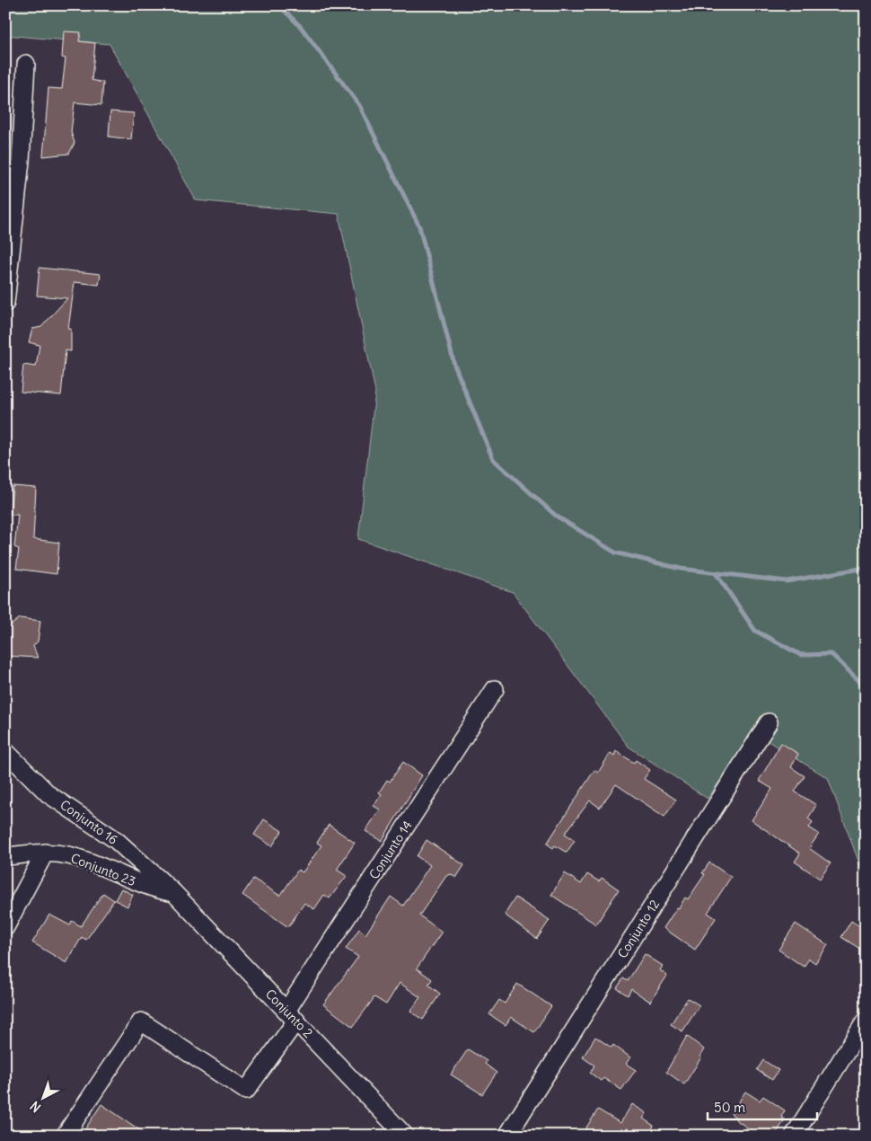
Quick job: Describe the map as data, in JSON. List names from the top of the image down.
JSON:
{
  "streets": {
    "street": [
      "Conjunto 16",
      "Conjunto 14",
      "Conjunto 23",
      "Conjunto 12",
      "Conjunto 2"
    ]
  },
  "crossings": [
    ["Conjunto 16", "Conjunto 23"],
    ["Conjunto 16", "Conjunto 2"],
    ["Conjunto 14", "Conjunto 2"],
    ["Conjunto 23", "Conjunto 2"]
  ],
  "scale_bar": "50 m",
  "north": "bottom left"
}
